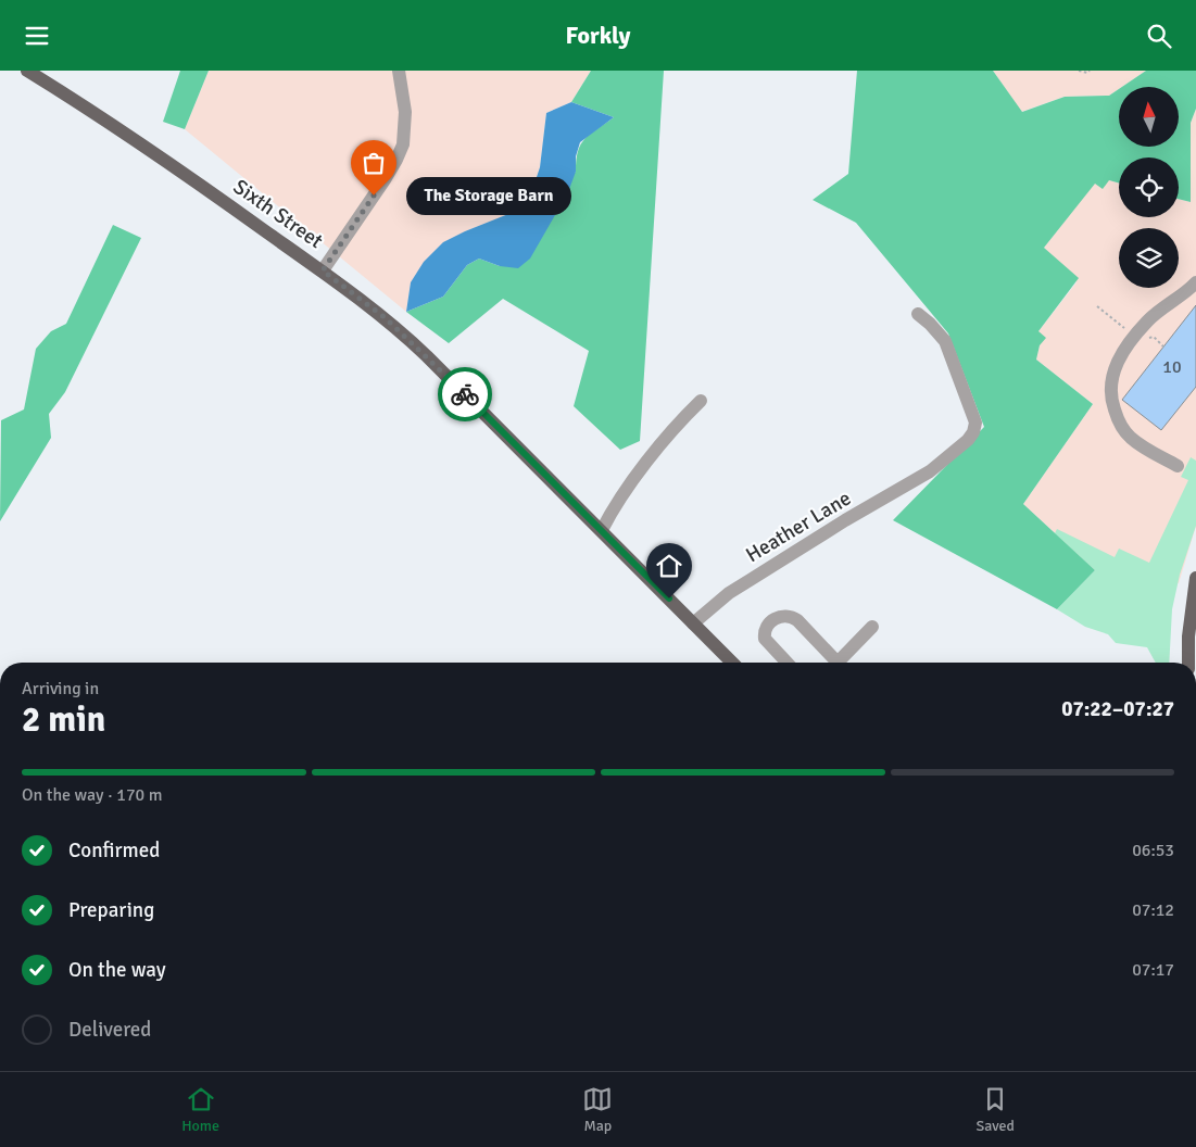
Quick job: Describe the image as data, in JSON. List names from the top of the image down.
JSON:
{
  "streets": {
    "main road": ["Sixth Street"],
    "street": ["Heather Lane"]
  },
  "crossings": [
    ["Sixth Street", "Heather Lane"]
  ],
  "places": ["The Storage Barn"],
  "house_numbers": ["10"],
  "north": "top",
  "page": {
    "header": "Forkly",
    "bubble": "The Storage Barn",
    "heading": ["2 min", "Arriving in", "07:22–07:27"],
    "bar": "On the way · 170 m",
    "list": [
      ["Confirmed", "06:53"],
      ["Preparing", "07:12"],
      ["On the way", "07:17"],
      "Delivered"
    ],
    "tabs": ["Home", "Map", "Saved"]
  }
}
